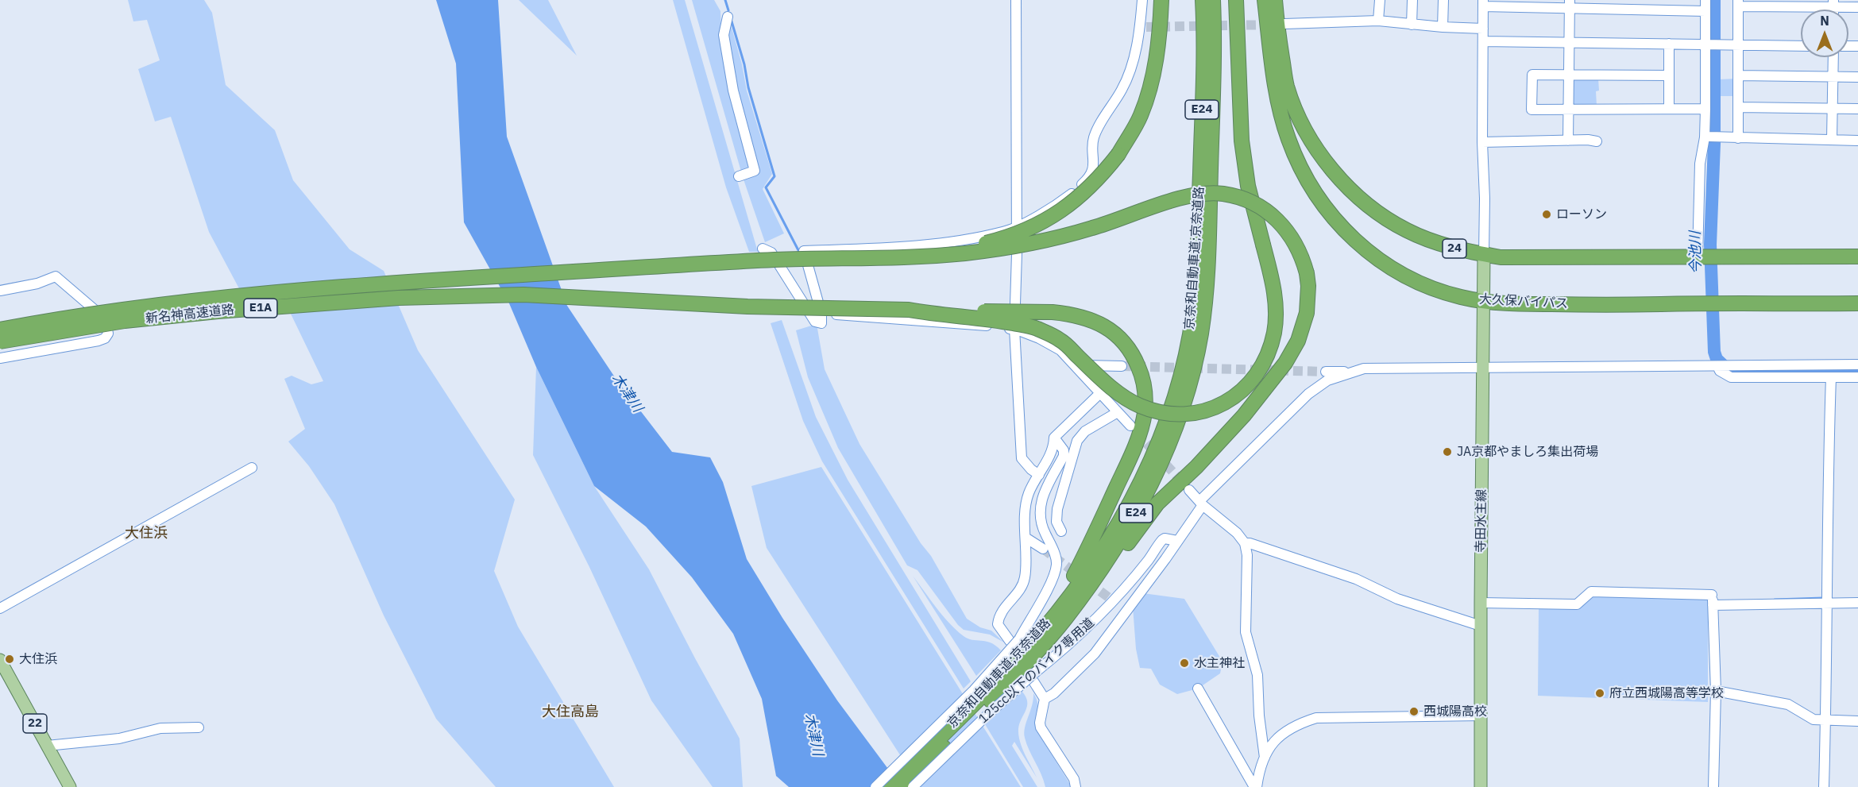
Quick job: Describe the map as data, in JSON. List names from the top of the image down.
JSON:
{
  "streets": {
    "highway": [
      "E24",
      "24",
      "京奈和自動車道;京奈道路",
      "大久保バイパス",
      "E1A",
      "新名神高速道路"
    ],
    "main road": ["寺田水主線", "22"],
    "street": ["125cc以下のバイク専用道"]
  },
  "crossings": [
    ["24", "寺田水主線"],
    ["京奈和自動車道;京奈道路", "125cc以下のバイク専用道"],
    ["大久保バイパス", "寺田水主線"]
  ],
  "districts": ["大住浜", "大住高島"],
  "water": ["今池川", "木津川"],
  "places": [
    "ローソン",
    "JA京都やましろ集出荷場",
    "大住浜",
    "水主神社",
    "府立西城陽高等学校",
    "西城陽高校"
  ],
  "north": "top"
}
